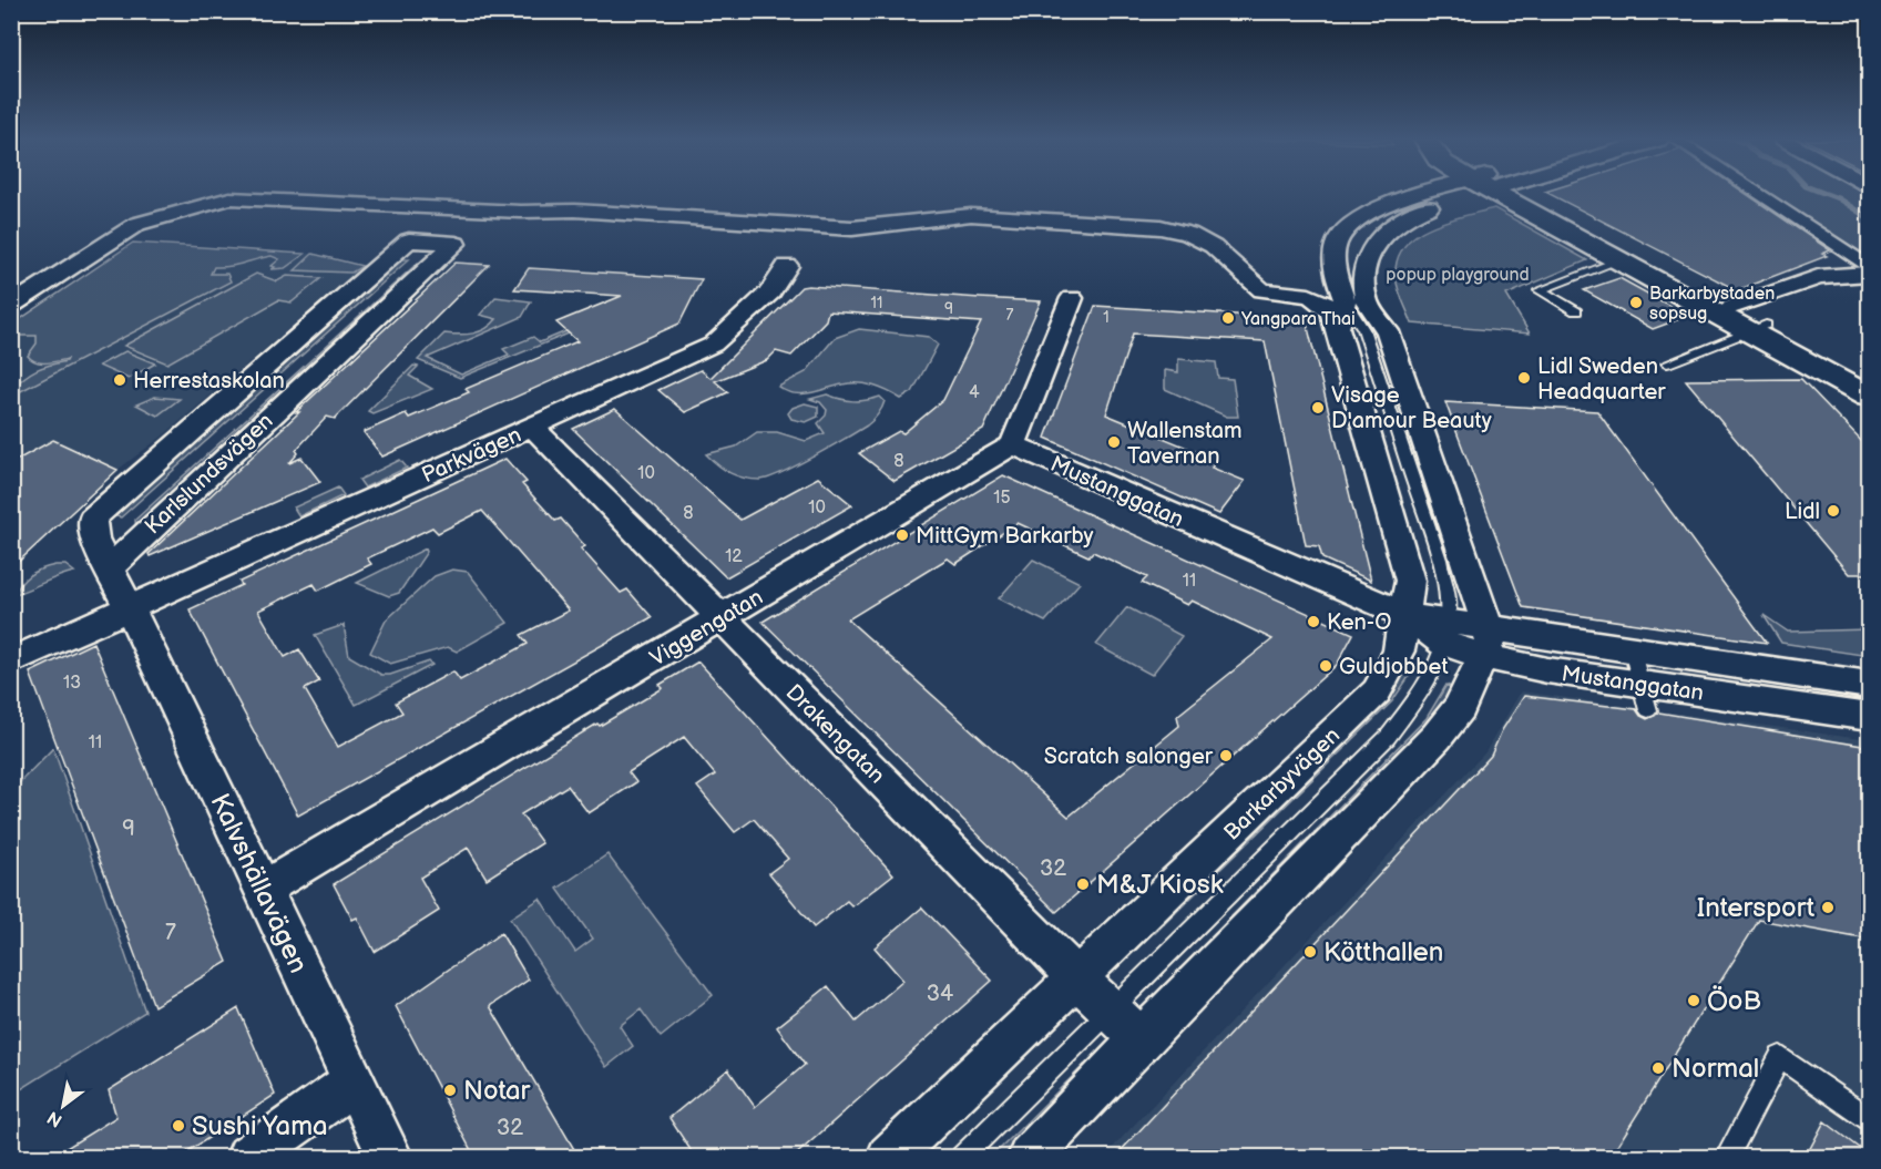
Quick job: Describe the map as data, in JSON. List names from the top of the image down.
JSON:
{
  "streets": {
    "street": [
      "Parkvägen",
      "Karlslundsvägen",
      "Mustanggatan",
      "Viggengatan",
      "Drakengatan",
      "Barkarbyvägen",
      "Kalvshällavägen"
    ]
  },
  "crossings": [
    ["Parkvägen", "Karlslundsvägen"],
    ["Parkvägen", "Drakengatan"],
    ["Parkvägen", "Kalvshällavägen"],
    ["Karlslundsvägen", "Kalvshällavägen"],
    ["Mustanggatan", "Viggengatan"],
    ["Mustanggatan", "Barkarbyvägen"],
    ["Viggengatan", "Drakengatan"],
    ["Viggengatan", "Kalvshällavägen"],
    ["Drakengatan", "Barkarbyvägen"]
  ],
  "parks": ["popup playground"],
  "places": [
    "Barkarbystaden sopsug",
    "Yangpara Thai",
    "Lidl Sweden Headquarter",
    "Herrestaskolan",
    "Visage D'amour Beauty",
    "Wallenstam Tavernan",
    "Lidl",
    "MittGym Barkarby",
    "Ken-O",
    "Guldjobbet",
    "Scratch salonger",
    "M&J Kiosk",
    "Intersport",
    "Kötthallen",
    "ÖoB",
    "Normal",
    "Notar",
    "Sushi Yama"
  ],
  "house_numbers": [
    "11",
    "9",
    "7",
    "1",
    "4",
    "8",
    "10",
    "15",
    "10",
    "8",
    "12",
    "11",
    "13",
    "11",
    "9",
    "32",
    "7",
    "34",
    "32"
  ],
  "north": "bottom left"
}
